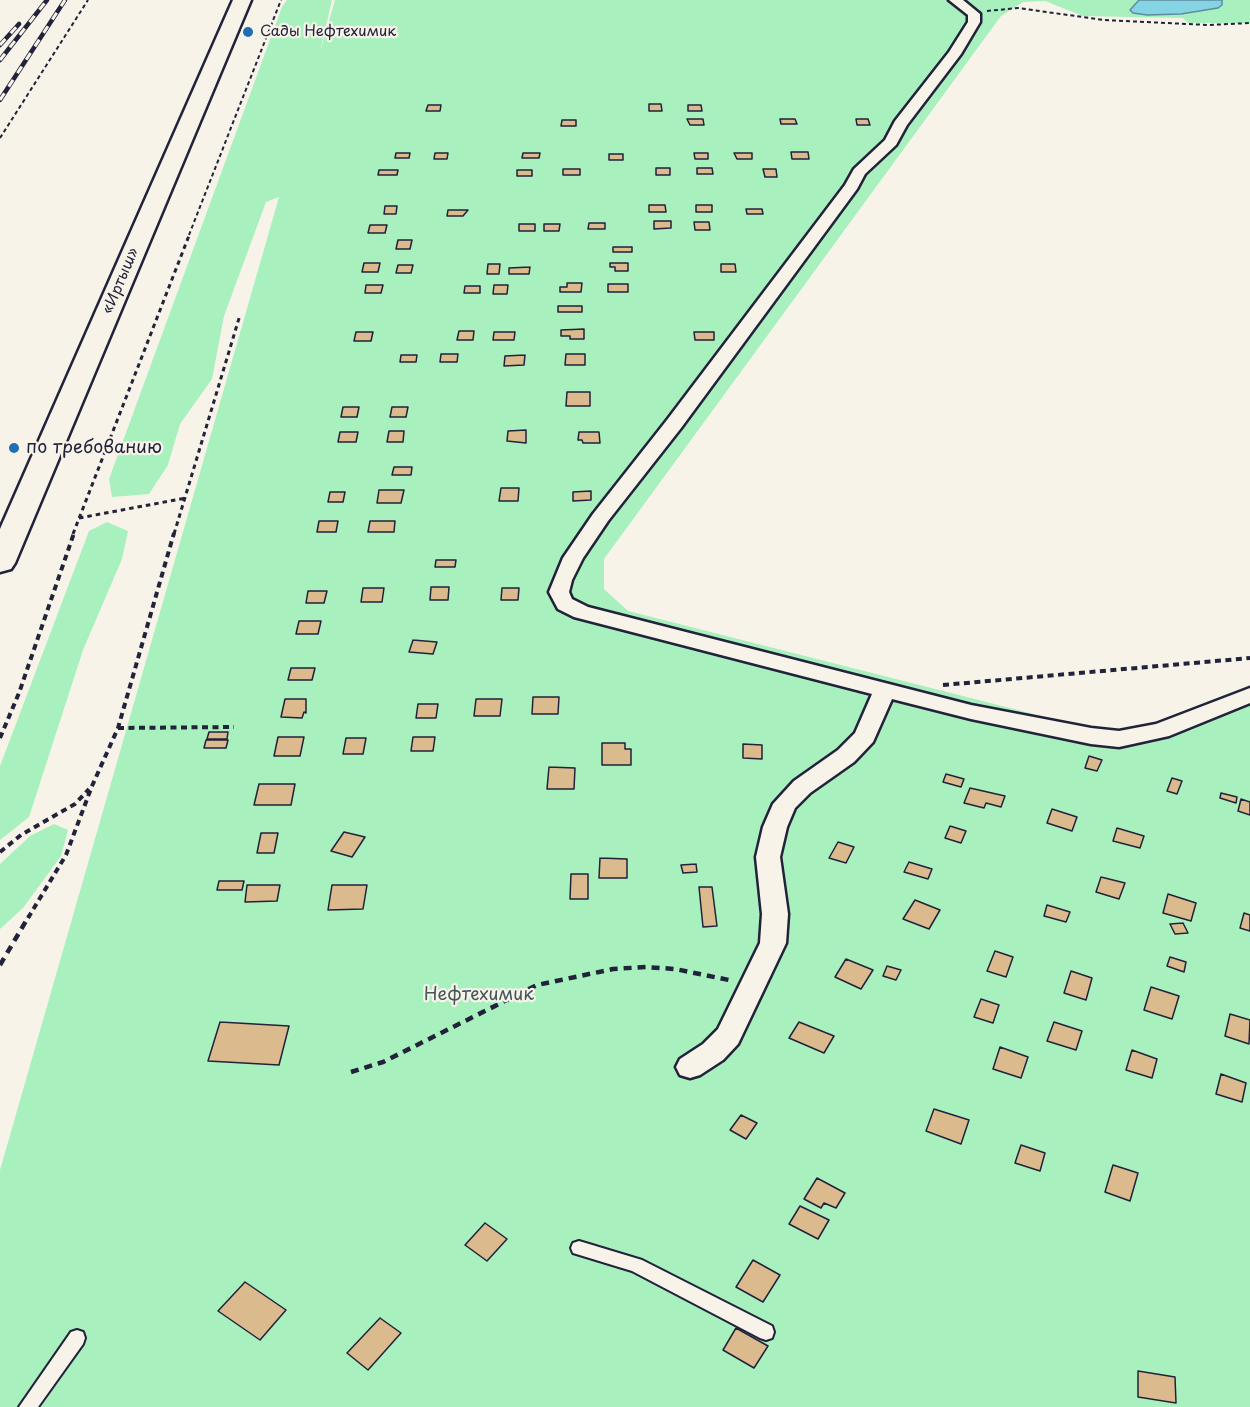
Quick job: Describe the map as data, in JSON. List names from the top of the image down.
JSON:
{
  "streets": {
    "main road": ["«Иртыш»"]
  },
  "parks": ["Нефтехимик"],
  "places": ["Сады Нефтехимик", "по требованию"]
}
